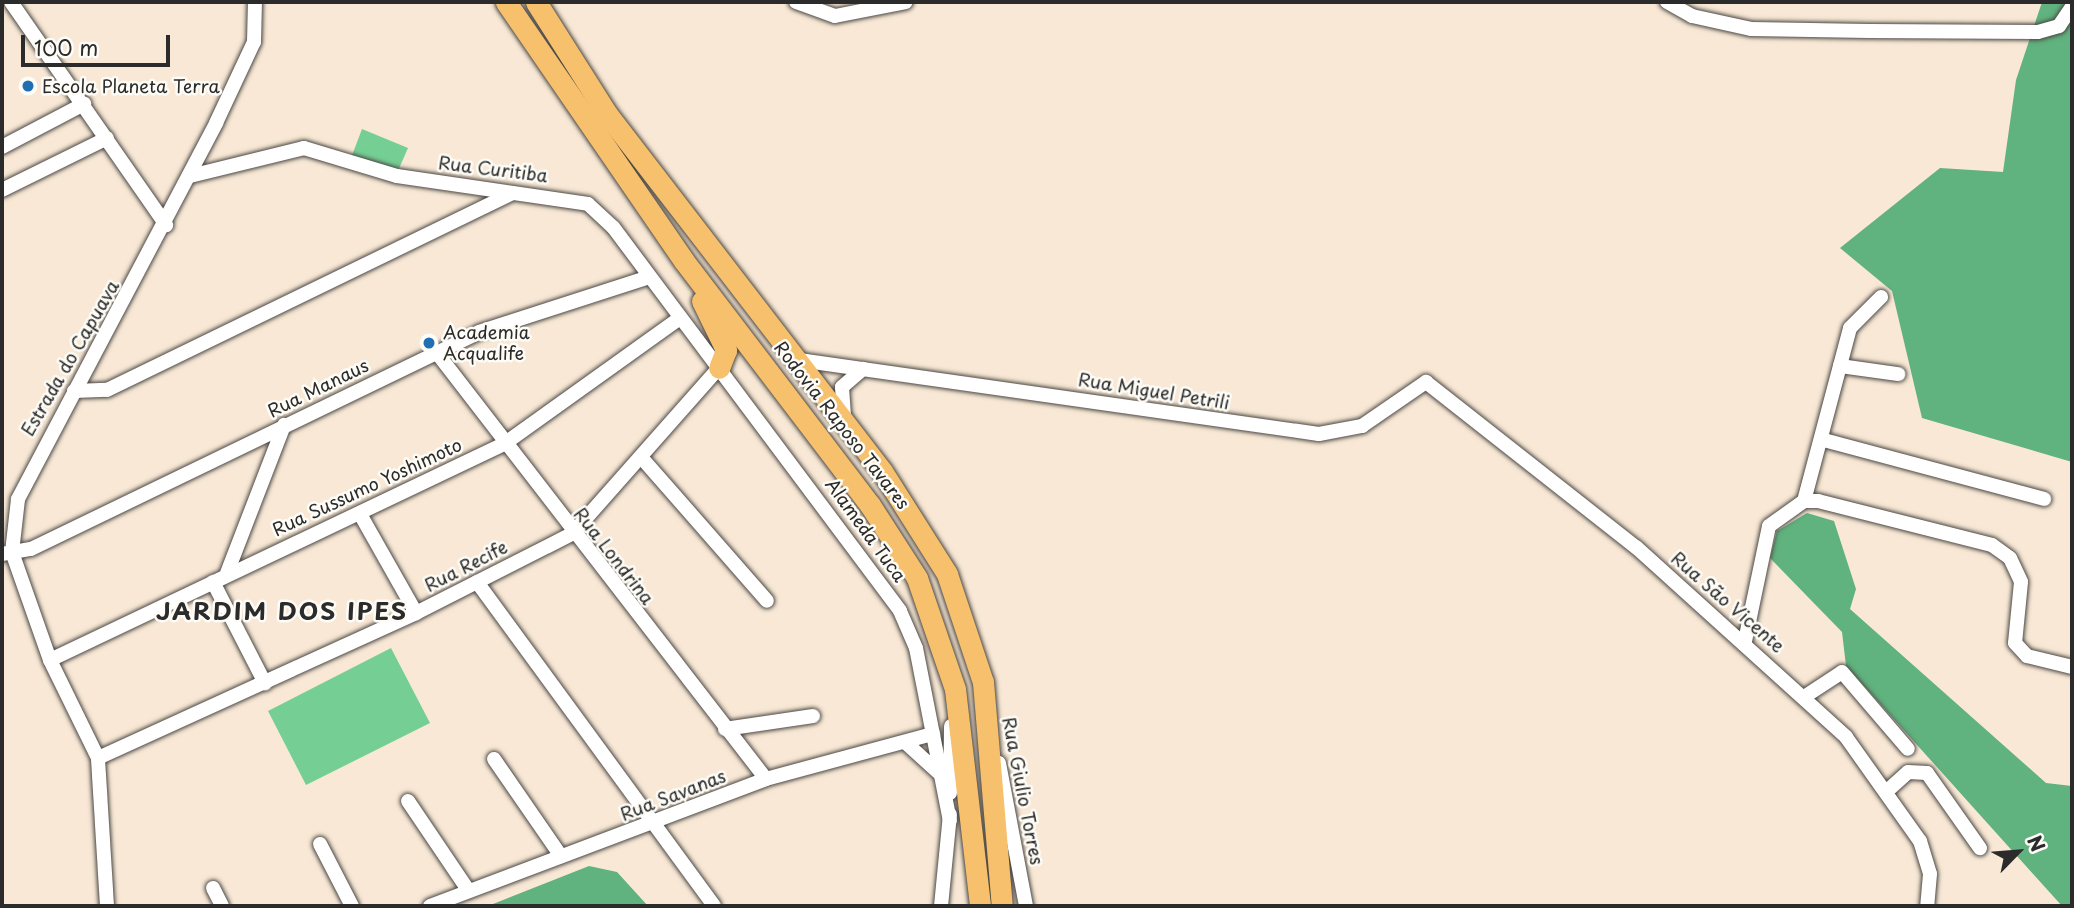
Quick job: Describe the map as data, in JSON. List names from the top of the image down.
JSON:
{
  "streets": {
    "highway": ["Rodovia Raposo Tavares"],
    "street": [
      "Rua Curitiba",
      "Estrada do Capuava",
      "Rua Manaus",
      "Rua Miguel Petrili",
      "Rua Sussumo Yoshimoto",
      "Alameda Tuca",
      "Rua Londrina",
      "Rua Recife",
      "Rua São Vicente",
      "Rua Giulio Torres",
      "Rua Savanas"
    ]
  },
  "crossings": [
    ["Rua Curitiba", "Estrada do Capuava"],
    ["Rua Curitiba", "Rua Manaus"],
    ["Rua Curitiba", "Rua Sussumo Yoshimoto"],
    ["Rua Curitiba", "Alameda Tuca"],
    ["Rua Curitiba", "Rua Recife"],
    ["Estrada do Capuava", "Rua Manaus"],
    ["Estrada do Capuava", "Rua Sussumo Yoshimoto"],
    ["Estrada do Capuava", "Rua Recife"],
    ["Rua Manaus", "Rua Londrina"],
    ["Rua Miguel Petrili", "Rodovia Raposo Tavares"],
    ["Rua Miguel Petrili", "Rua São Vicente"],
    ["Rodovia Raposo Tavares", "Alameda Tuca"],
    ["Rodovia Raposo Tavares", "Rua Giulio Torres"],
    ["Rua Sussumo Yoshimoto", "Rua Londrina"],
    ["Alameda Tuca", "Rua Recife"],
    ["Alameda Tuca", "Rua Savanas"],
    ["Rua Londrina", "Rua Recife"],
    ["Rua Londrina", "Rua Savanas"]
  ],
  "districts": ["JARDIM DOS IPES"],
  "places": ["Escola Planeta Terra", "Academia Acqualife"],
  "scale_bar": "100 m",
  "north": "top right"
}
